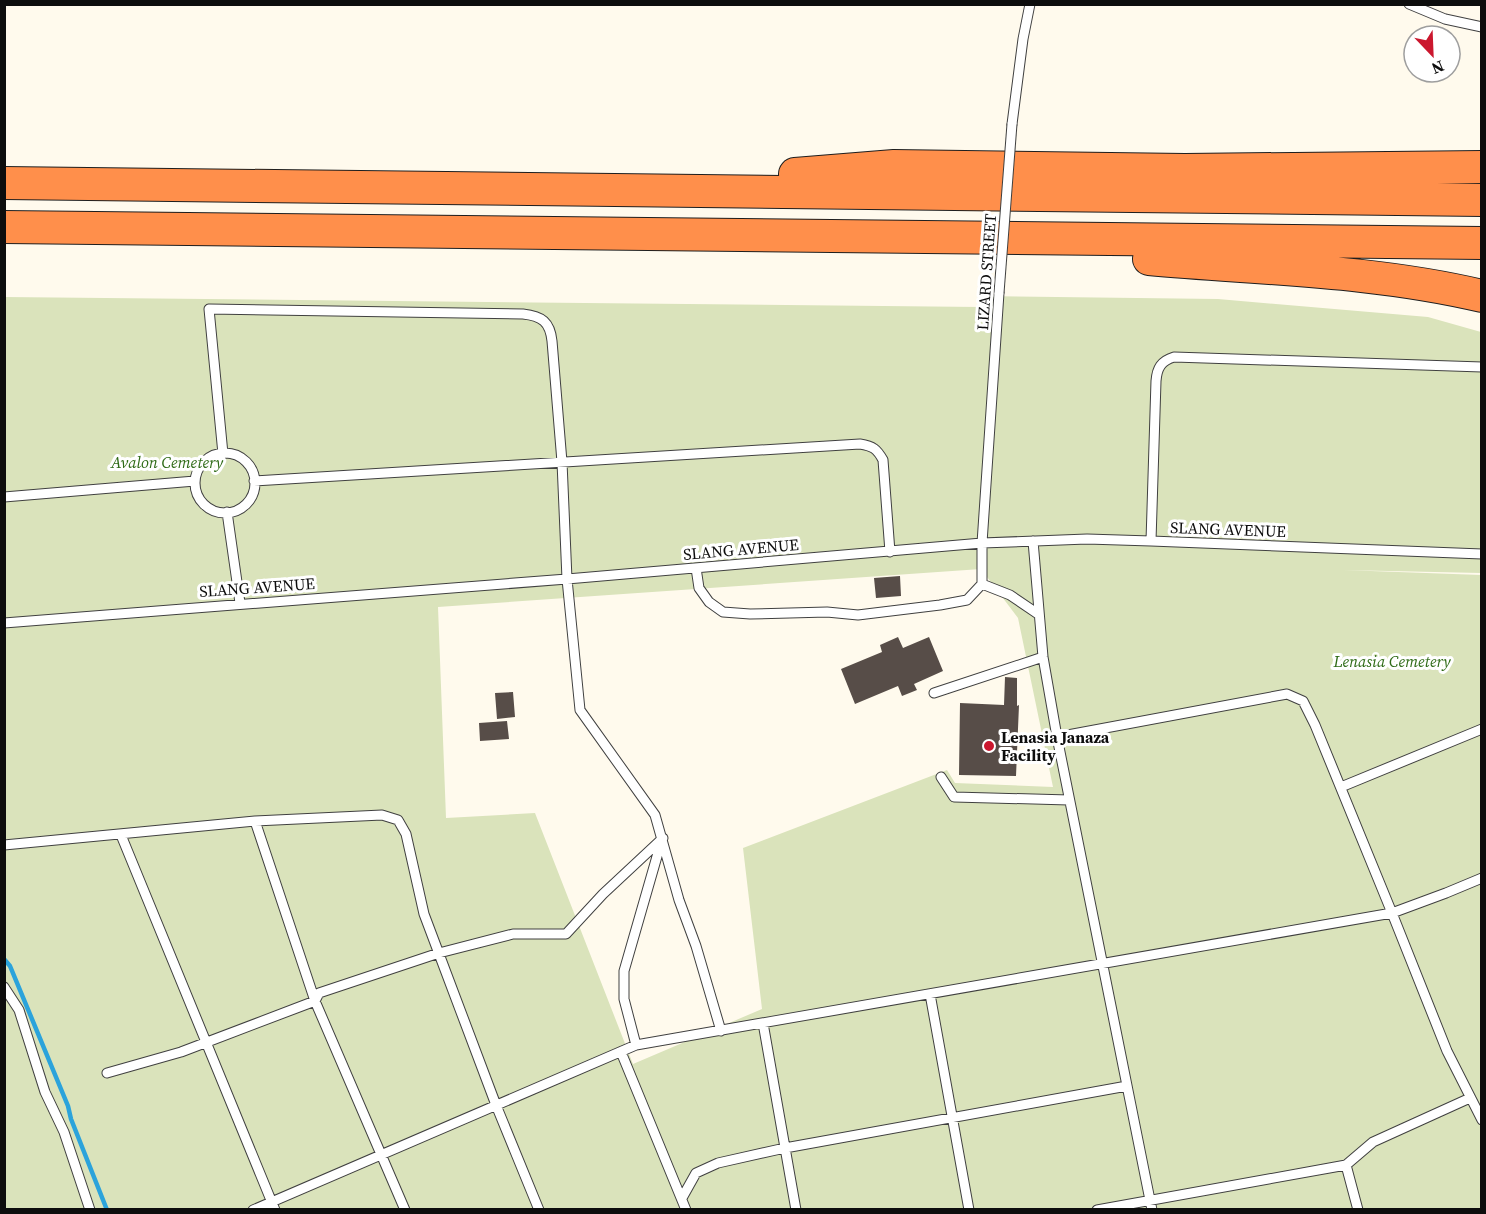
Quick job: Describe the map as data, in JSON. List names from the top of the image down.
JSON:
{
  "streets": {
    "lane": ["LIZARD STREET", "SLANG AVENUE"]
  },
  "crossings": [
    ["LIZARD STREET", "SLANG AVENUE"]
  ],
  "parks": ["Avalon Cemetery", "Lenasia Cemetery"],
  "places": ["Lenasia Janaza Facility"],
  "north": "bottom right"
}
